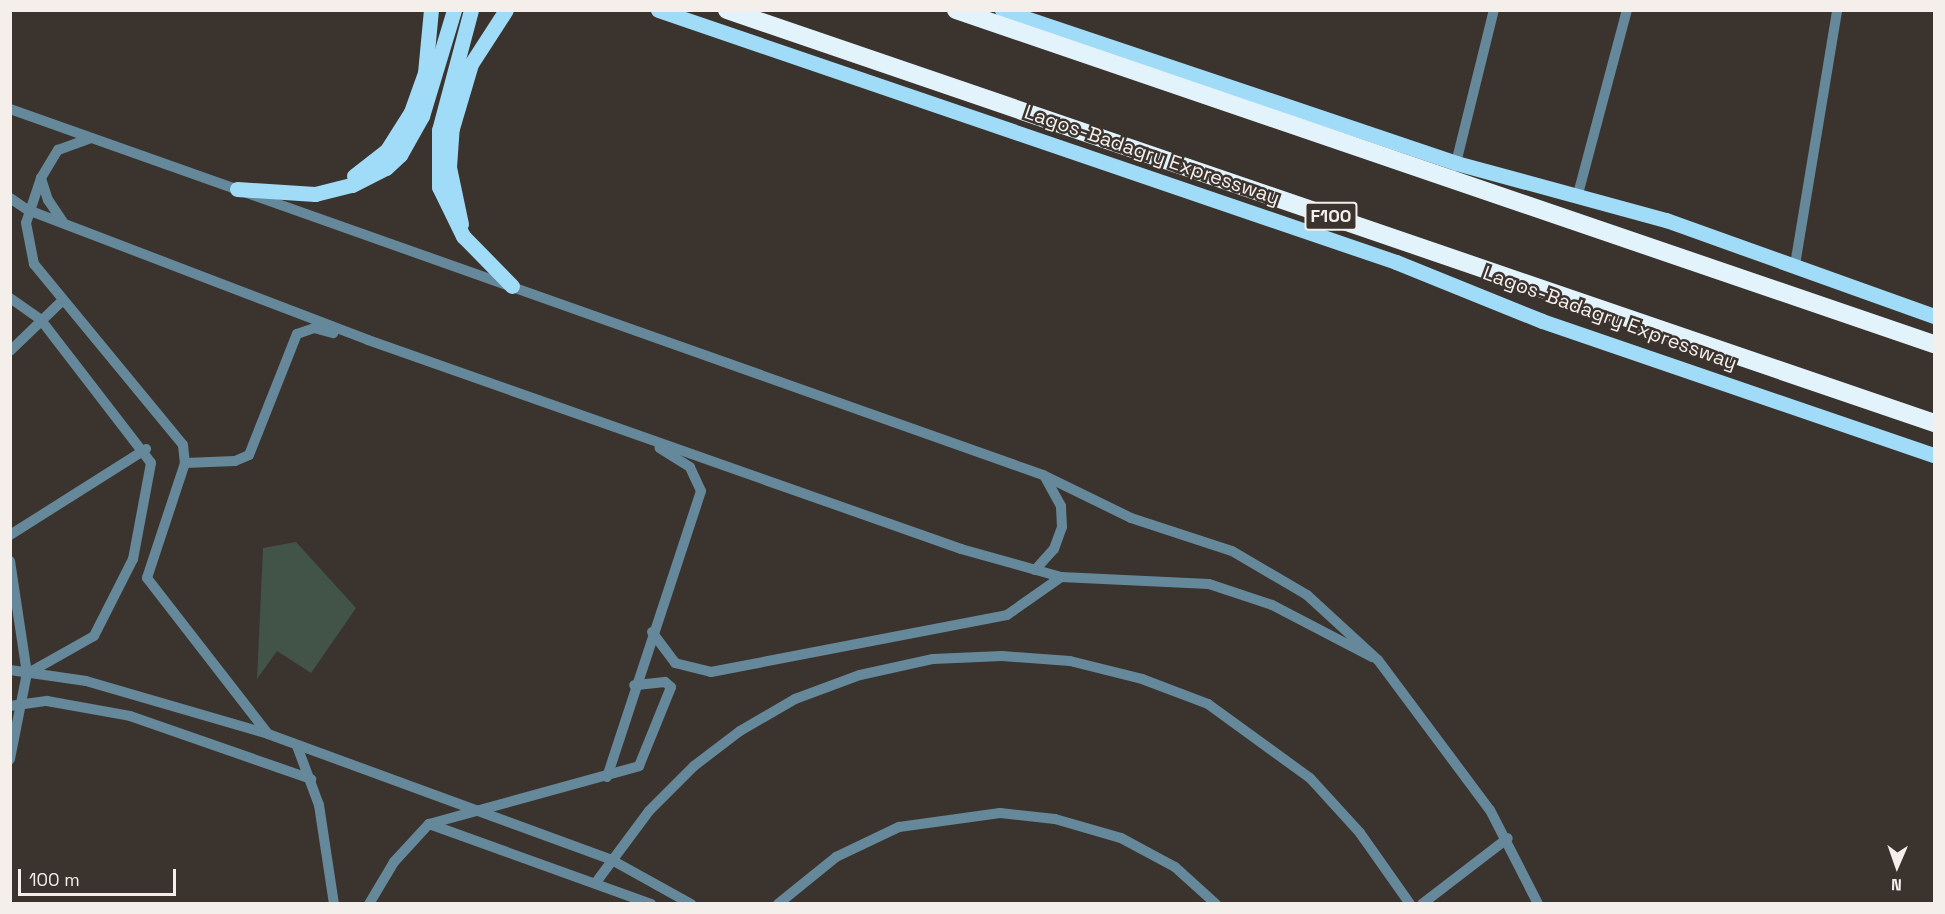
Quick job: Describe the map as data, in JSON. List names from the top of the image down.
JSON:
{
  "streets": {
    "highway": ["Lagos-Badagry Expressway", "F100"]
  },
  "scale_bar": "100 m",
  "north": "bottom"
}
